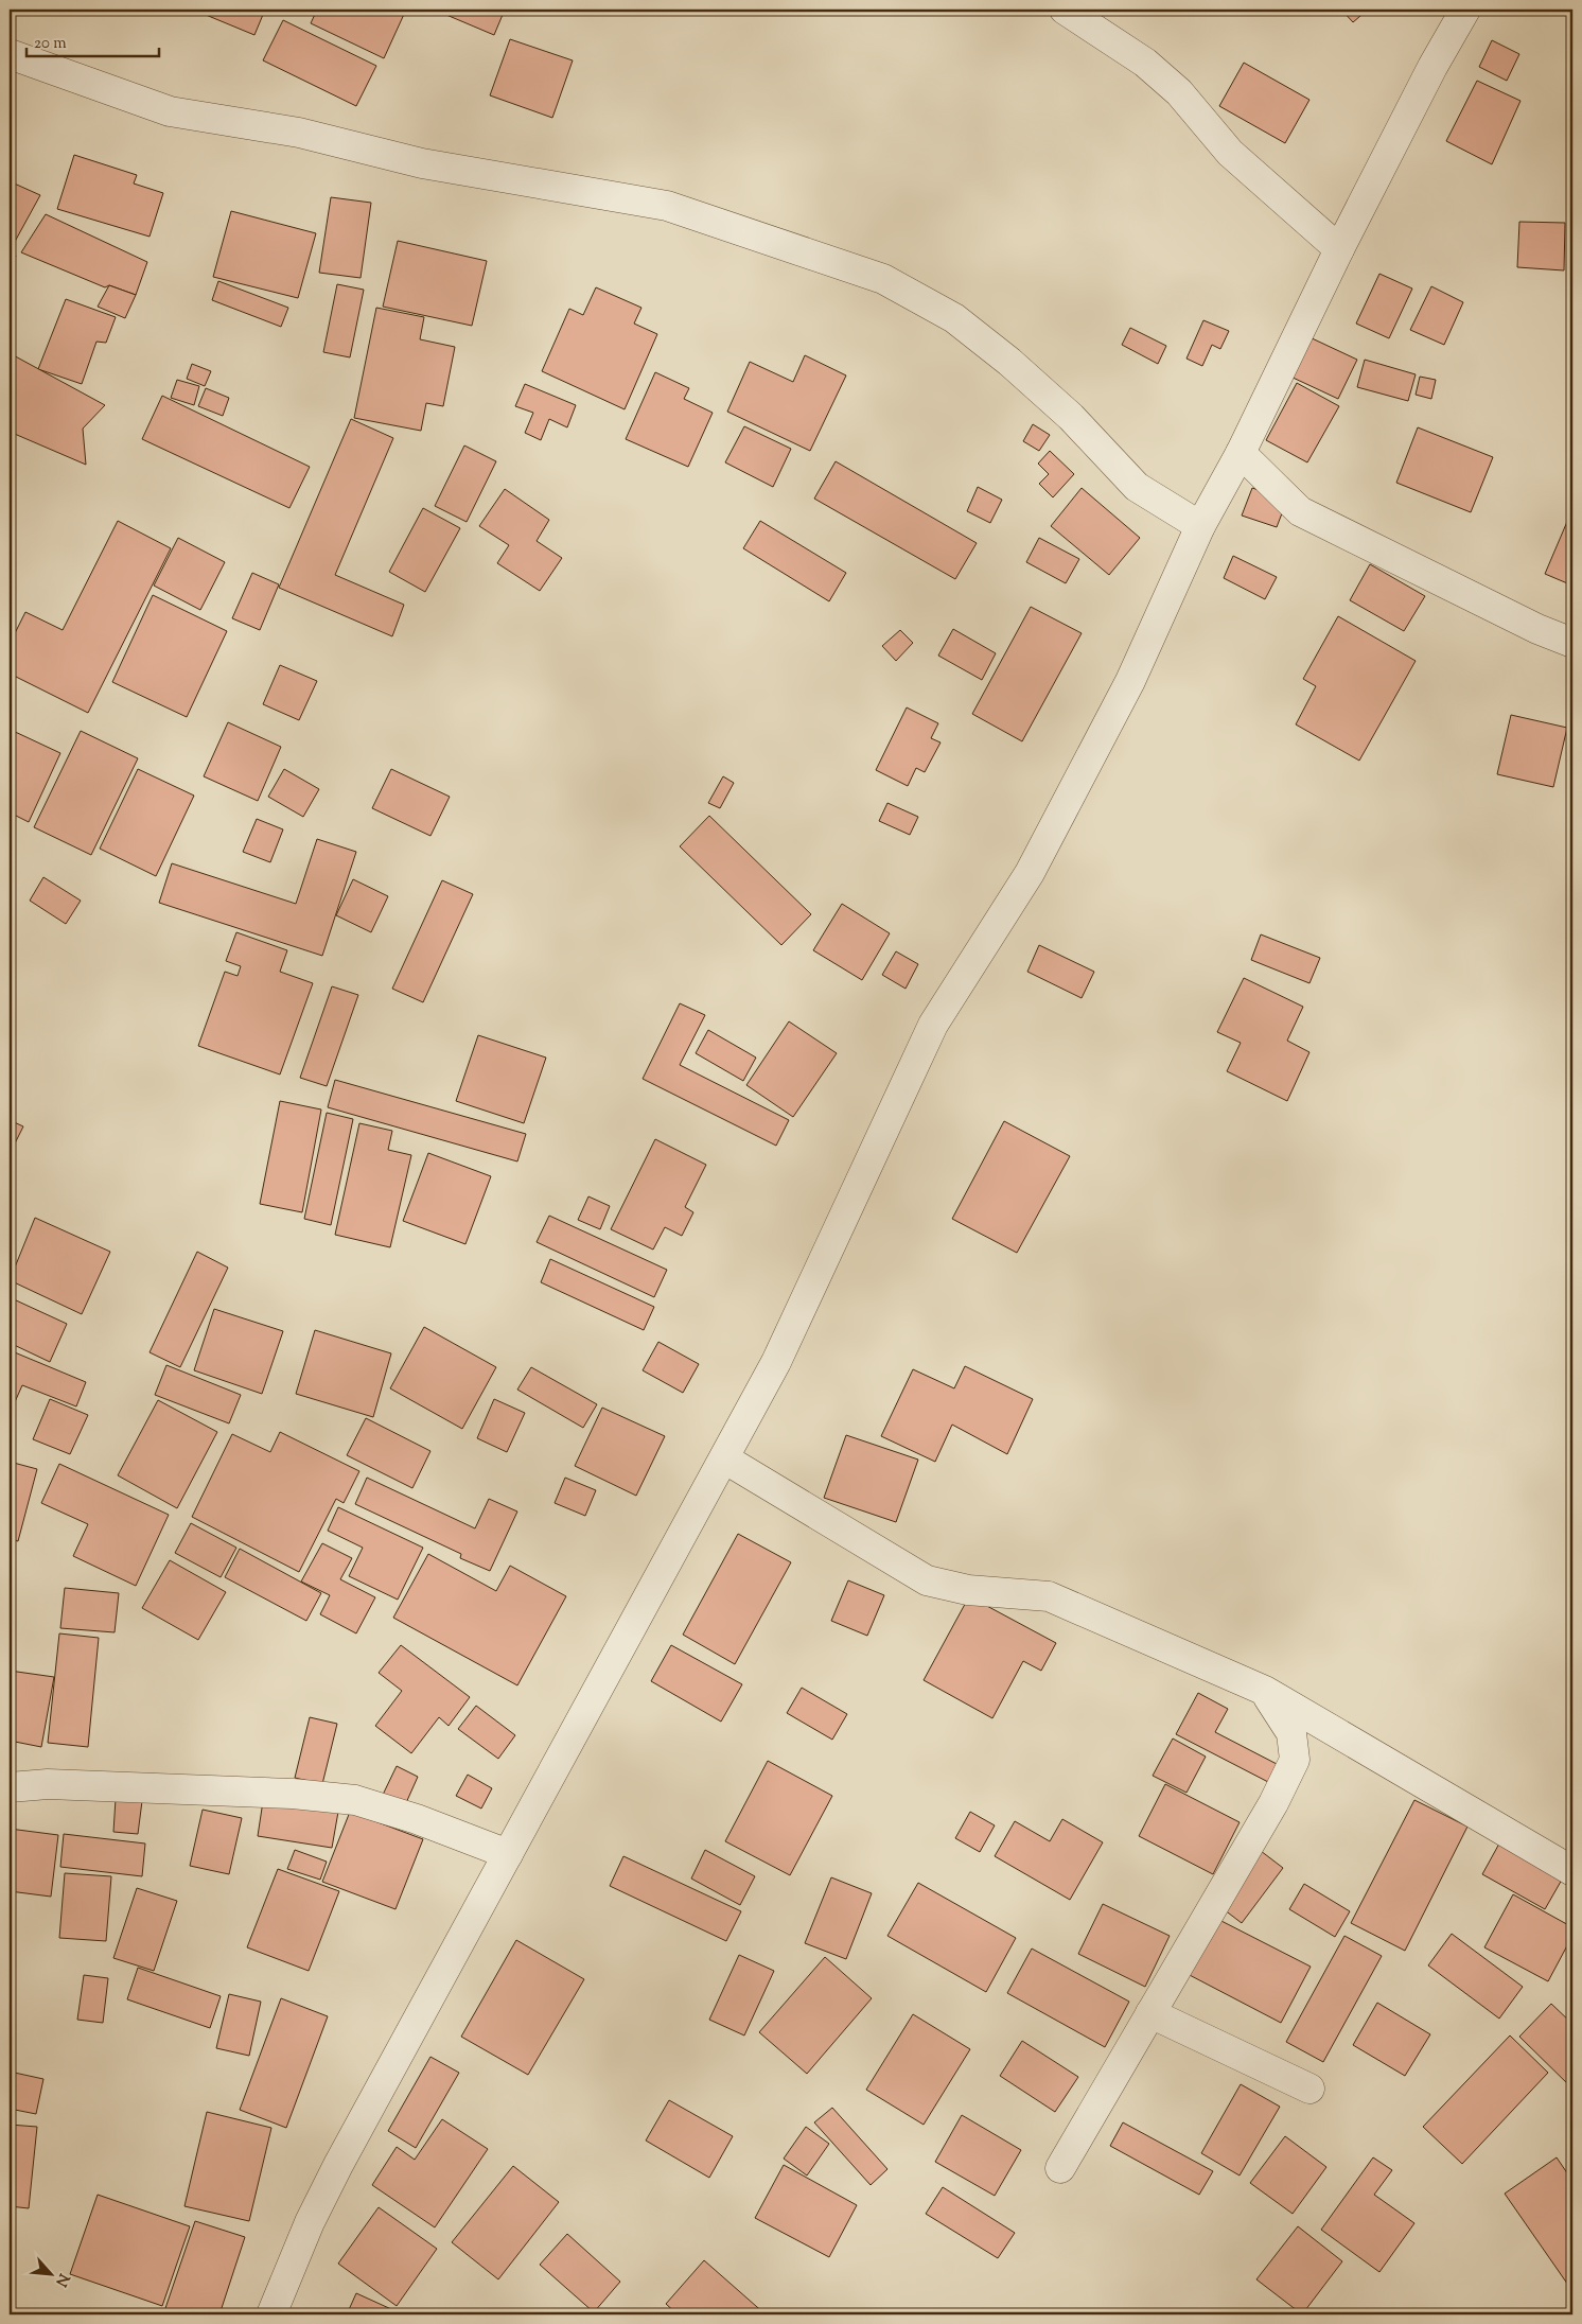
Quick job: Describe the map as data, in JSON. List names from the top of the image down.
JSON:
{
  "scale_bar": "20 m",
  "north": "bottom right"
}
